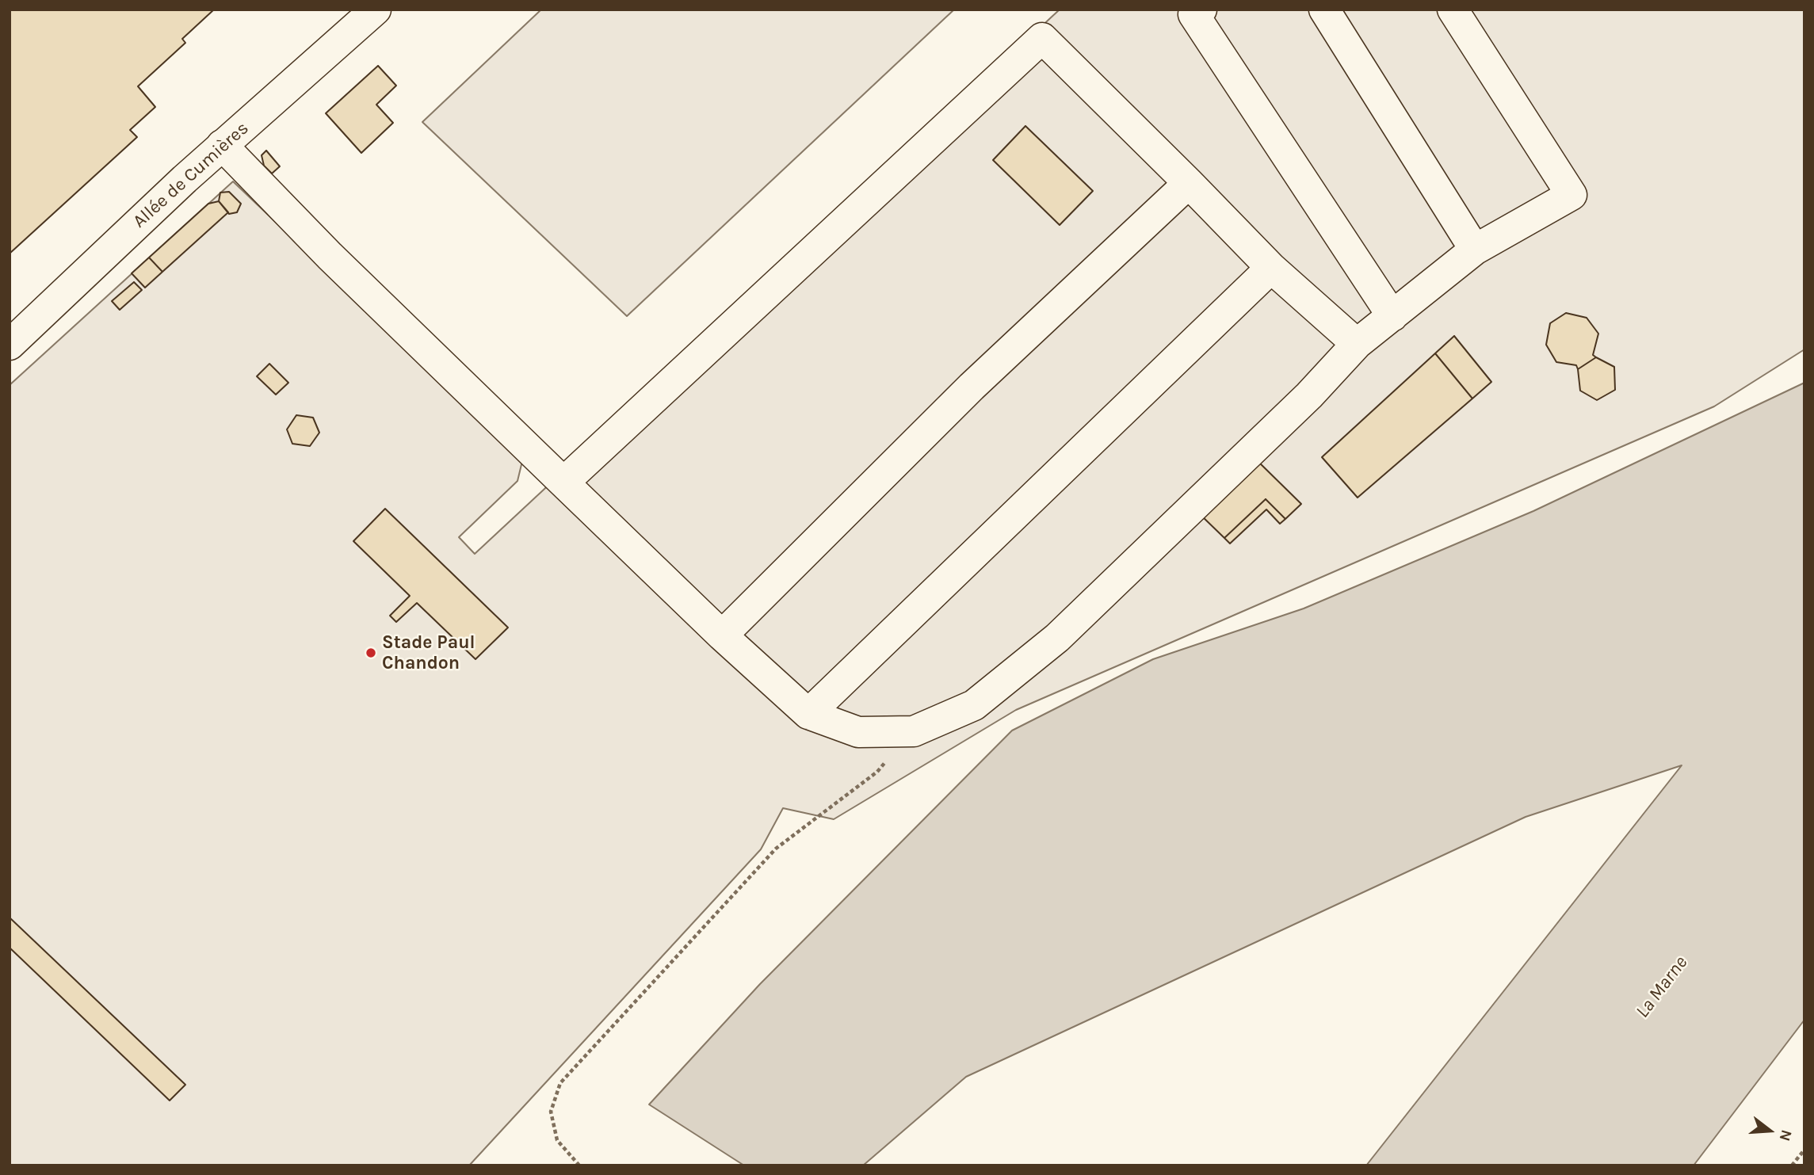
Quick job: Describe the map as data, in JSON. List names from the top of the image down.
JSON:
{
  "streets": {
    "main road": ["Allée de Cumières"]
  },
  "water": ["La Marne"],
  "places": ["Stade Paul Chandon"],
  "north": "right"
}
